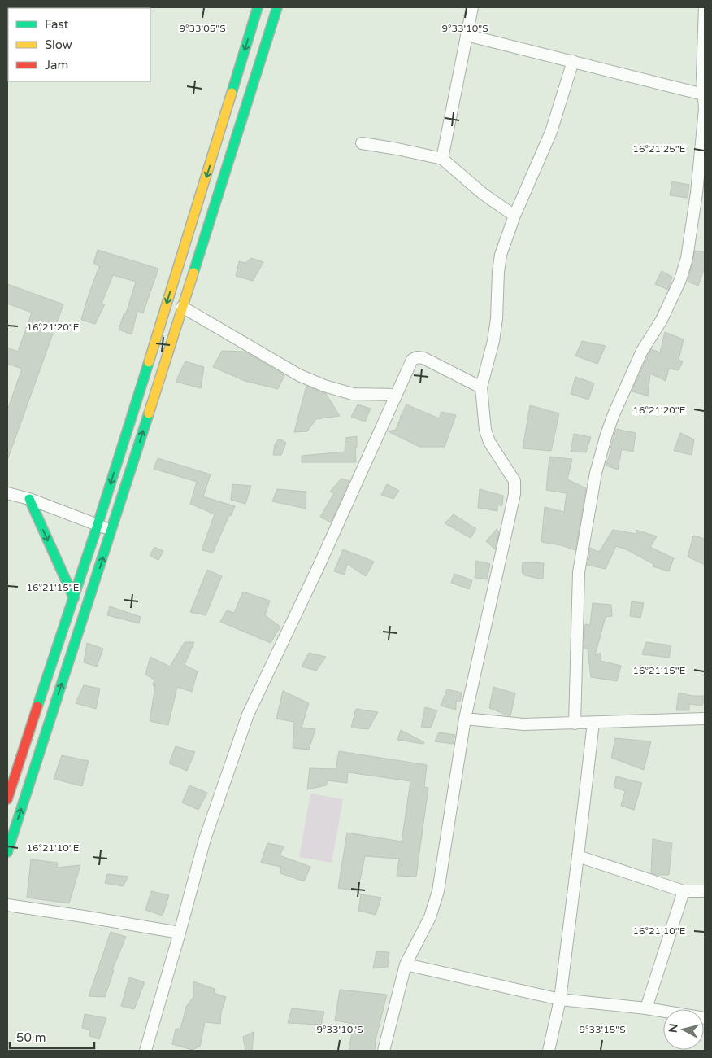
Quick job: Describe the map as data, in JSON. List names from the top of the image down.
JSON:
{
  "legend": ["Fast", "Slow", "Jam"],
  "scale_bar": "50 m",
  "north": "left",
  "coordinates": [
    "9°33'05\"S",
    "9°33'10\"S",
    "16°21'25\"E",
    "16°21'20\"E",
    "16°21'15\"E",
    "16°21'10\"E",
    "9°33'15\"S"
  ]
}
